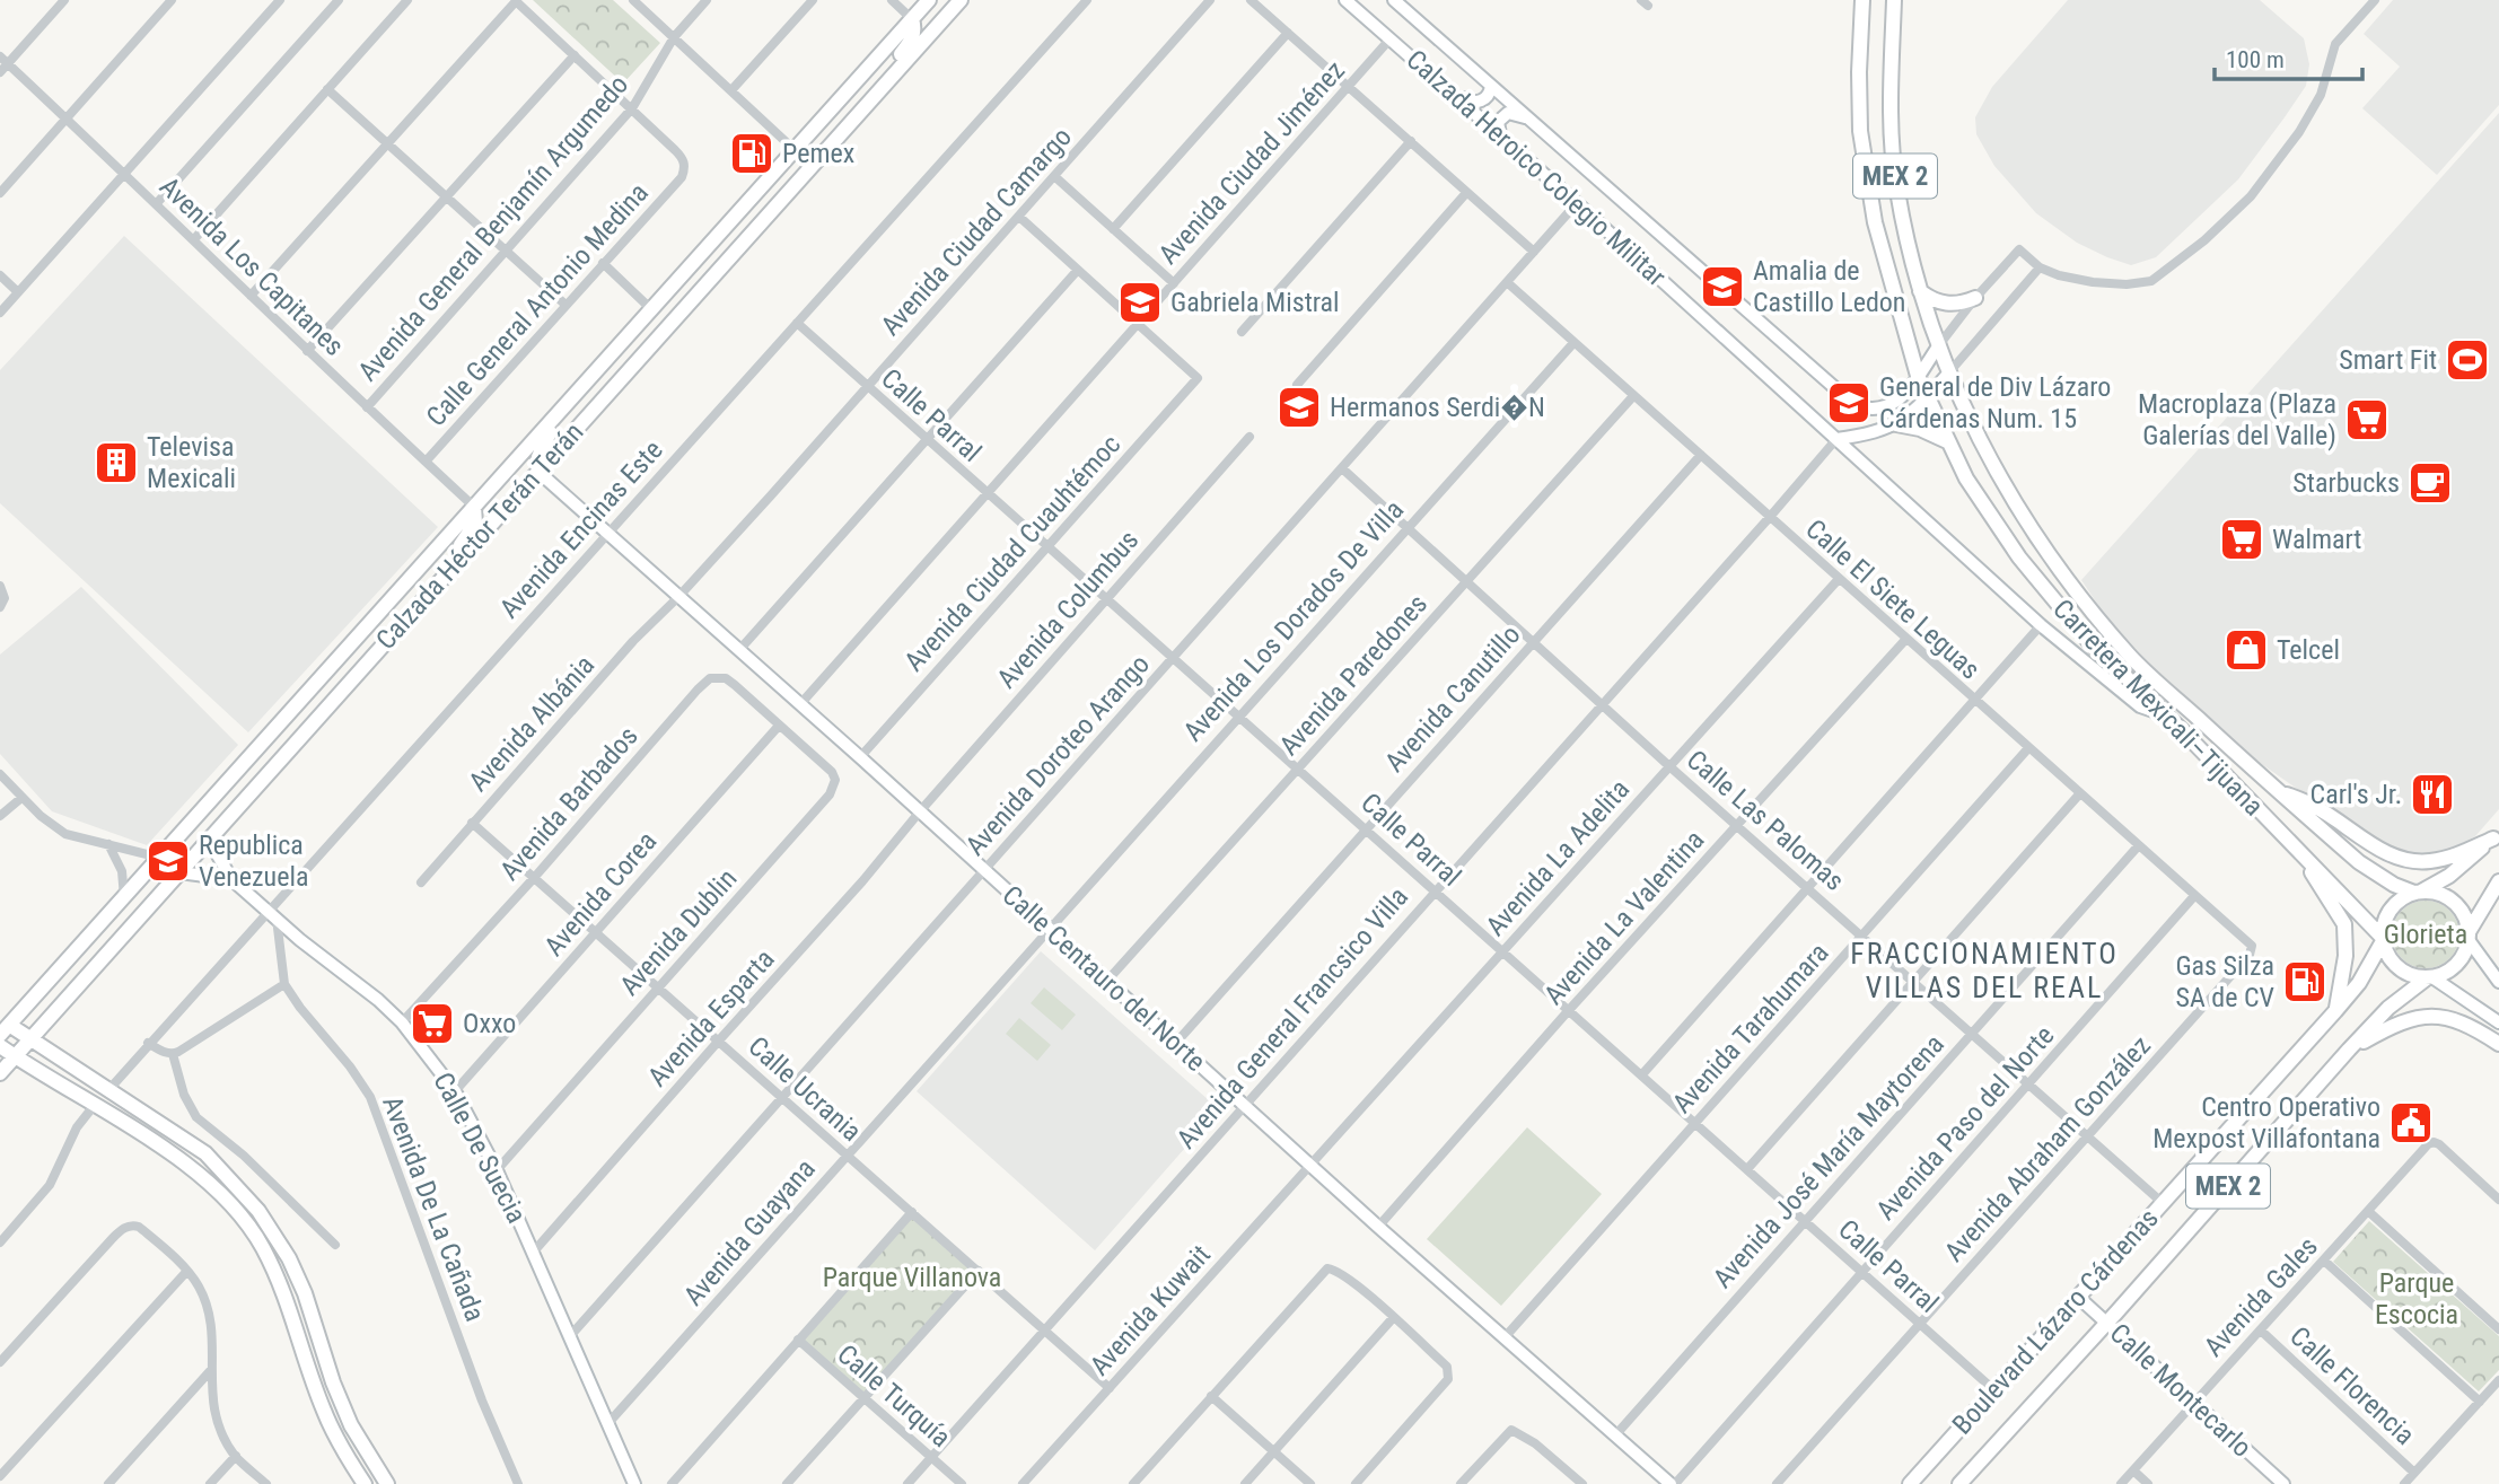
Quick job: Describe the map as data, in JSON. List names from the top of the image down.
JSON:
{
  "streets": {
    "main road": [
      "MEX 2",
      "Calzada Héctor Terán Terán",
      "Carretera Mexicali–Tijuana",
      "Boulevard Lázaro Cárdenas"
    ],
    "street": [
      "Avenida Ciudad Jiménez",
      "Calzada Heroico Colegio Militar",
      "Avenida General Benjamín Argumedo",
      "Avenida Ciudad Camargo",
      "Avenida Los Capitanes",
      "Calle General Antonio Medina",
      "Calle Parral",
      "Avenida Encinas Este",
      "Avenida Ciudad Cuauhtémoc",
      "Calle El Siete Leguas",
      "Avenida Columbus",
      "Avenida Los Dorados De Villa",
      "Avenida Paredones",
      "Avenida Canutillo",
      "Avenida Albánia",
      "Avenida Doroteo Arango",
      "Avenida Barbados",
      "Calle Las Palomas",
      "Avenida La Adelita",
      "Avenida Corea",
      "Avenida La Valentina",
      "Avenida Dublin",
      "Calle Centauro del Norte",
      "Avenida Esparta",
      "Avenida General Francsico Villa",
      "Avenida Tarahumara",
      "Calle Ucrania",
      "Avenida Paso del Norte",
      "Calle De Suecia",
      "Avenida Abraham González",
      "Avenida José María Maytorena",
      "Avenida De La Cañada",
      "Avenida Guayana",
      "Avenida Gales",
      "Avenida Kuwait",
      "Calle Florencia",
      "Calle Montecarlo",
      "Calle Turquía"
    ]
  },
  "crossings": [
    ["Avenida Ciudad Jiménez", "Calzada Heroico Colegio Militar"],
    ["Avenida Ciudad Jiménez", "Calle Parral"],
    ["Avenida Ciudad Jiménez", "Avenida Ciudad Cuauhtémoc"],
    ["Avenida Ciudad Jiménez", "Calle Centauro del Norte"],
    ["Calzada Heroico Colegio Militar", "Carretera Mexicali–Tijuana"],
    ["Calzada Heroico Colegio Militar", "Avenida Doroteo Arango"],
    ["Calzada Heroico Colegio Militar", "Avenida General Francsico Villa"],
    ["MEX 2", "Carretera Mexicali–Tijuana"],
    ["MEX 2", "Boulevard Lázaro Cárdenas"],
    ["Avenida General Benjamín Argumedo", "Avenida Los Capitanes"],
    ["Avenida General Benjamín Argumedo", "Calle General Antonio Medina"],
    ["Avenida Ciudad Camargo", "Calle Parral"],
    ["Avenida Ciudad Camargo", "Avenida Albánia"],
    ["Avenida Ciudad Camargo", "Calle Centauro del Norte"],
    ["Avenida Los Capitanes", "Calle General Antonio Medina"],
    ["Avenida Los Capitanes", "Calzada Héctor Terán Terán"],
    ["Calle Parral", "Avenida Encinas Este"],
    ["Calle Parral", "Avenida Ciudad Cuauhtémoc"],
    ["Calle Parral", "Avenida Columbus"],
    ["Calle Parral", "Avenida Los Dorados De Villa"],
    ["Calle Parral", "Avenida Paredones"],
    ["Calle Parral", "Avenida Canutillo"],
    ["Calle Parral", "Avenida Doroteo Arango"],
    ["Calle Parral", "Avenida La Adelita"],
    ["Calle Parral", "Avenida La Valentina"],
    ["Calle Parral", "Avenida General Francsico Villa"],
    ["Calle Parral", "Avenida Tarahumara"],
    ["Calle Parral", "Avenida Paso del Norte"],
    ["Calle Parral", "Avenida Abraham González"],
    ["Calle Parral", "Avenida José María Maytorena"],
    ["Calle Parral", "Boulevard Lázaro Cárdenas"],
    ["Avenida Encinas Este", "Calle Centauro del Norte"],
    ["Avenida Encinas Este", "Calle De Suecia"],
    ["Avenida Encinas Este", "Avenida De La Cañada"],
    ["Calzada Héctor Terán Terán", "Calle Centauro del Norte"],
    ["Calzada Héctor Terán Terán", "Calle De Suecia"],
    ["Avenida Ciudad Cuauhtémoc", "Calle Centauro del Norte"],
    ["Calle El Siete Leguas", "Avenida Los Dorados De Villa"],
    ["Calle El Siete Leguas", "Avenida Paredones"],
    ["Calle El Siete Leguas", "Avenida Canutillo"],
    ["Calle El Siete Leguas", "Avenida Doroteo Arango"],
    ["Calle El Siete Leguas", "Avenida La Adelita"],
    ["Calle El Siete Leguas", "Avenida La Valentina"],
    ["Calle El Siete Leguas", "Avenida General Francsico Villa"],
    ["Calle El Siete Leguas", "Avenida Tarahumara"],
    ["Calle El Siete Leguas", "Avenida Paso del Norte"],
    ["Calle El Siete Leguas", "Avenida Abraham González"],
    ["Calle El Siete Leguas", "Avenida José María Maytorena"],
    ["Avenida Columbus", "Calle Centauro del Norte"],
    ["Avenida Columbus", "Avenida Esparta"],
    ["Avenida Los Dorados De Villa", "Calle Las Palomas"],
    ["Avenida Los Dorados De Villa", "Calle Centauro del Norte"],
    ["Avenida Los Dorados De Villa", "Avenida Guayana"],
    ["Avenida Paredones", "Calle Las Palomas"],
    ["Avenida Paredones", "Calle Centauro del Norte"],
    ["Avenida Canutillo", "Calle Las Palomas"],
    ["Avenida Canutillo", "Calle Centauro del Norte"],
    ["Carretera Mexicali–Tijuana", "Boulevard Lázaro Cárdenas"],
    ["Avenida Albánia", "Calle Centauro del Norte"],
    ["Avenida Albánia", "Calle Ucrania"],
    ["Avenida Doroteo Arango", "Calle Las Palomas"],
    ["Avenida Doroteo Arango", "Calle Centauro del Norte"],
    ["Avenida Doroteo Arango", "Calle Ucrania"],
    ["Avenida Doroteo Arango", "Calle De Suecia"],
    ["Avenida Barbados", "Avenida Corea"],
    ["Avenida Barbados", "Avenida Dublin"],
    ["Avenida Barbados", "Calle Ucrania"],
    ["Avenida Barbados", "Calle De Suecia"],
    ["Calle Las Palomas", "Avenida La Adelita"],
    ["Calle Las Palomas", "Avenida La Valentina"],
    ["Calle Las Palomas", "Avenida General Francsico Villa"],
    ["Calle Las Palomas", "Avenida Tarahumara"],
    ["Calle Las Palomas", "Avenida Paso del Norte"],
    ["Calle Las Palomas", "Avenida Abraham González"],
    ["Calle Las Palomas", "Avenida José María Maytorena"],
    ["Calle Las Palomas", "Boulevard Lázaro Cárdenas"],
    ["Avenida La Adelita", "Calle Centauro del Norte"],
    ["Avenida La Adelita", "Avenida Kuwait"],
    ["Avenida Corea", "Avenida Dublin"],
    ["Avenida Corea", "Calle Ucrania"],
    ["Avenida Corea", "Calle De Suecia"],
    ["Avenida La Valentina", "Calle Centauro del Norte"],
    ["Avenida Dublin", "Calle Ucrania"],
    ["Avenida Dublin", "Calle De Suecia"],
    ["Calle Centauro del Norte", "Avenida Esparta"],
    ["Calle Centauro del Norte", "Avenida General Francsico Villa"],
    ["Calle Centauro del Norte", "Avenida Tarahumara"],
    ["Calle Centauro del Norte", "Avenida Paso del Norte"],
    ["Calle Centauro del Norte", "Avenida José María Maytorena"],
    ["Calle Centauro del Norte", "Avenida Guayana"],
    ["Calle Centauro del Norte", "Avenida Kuwait"],
    ["Avenida Esparta", "Calle Ucrania"],
    ["Avenida Esparta", "Calle De Suecia"],
    ["Avenida General Francsico Villa", "Calle Ucrania"],
    ["Avenida General Francsico Villa", "Calle Turquía"],
    ["Calle Ucrania", "Avenida Guayana"],
    ["Calle Ucrania", "Avenida Kuwait"],
    ["Calle De Suecia", "Avenida De La Cañada"],
    ["Calle De Suecia", "Avenida Guayana"],
    ["Avenida Gales", "Calle Florencia"],
    ["Avenida Gales", "Calle Montecarlo"],
    ["Boulevard Lázaro Cárdenas", "Calle Montecarlo"]
  ],
  "districts": ["FRACCIONAMIENTO VILLAS DEL REAL"],
  "parks": ["Glorieta", "Parque Villanova", "Parque Escocia"],
  "places": {
    "fuel station": ["Pemex", "Gas Silza SA de CV"],
    "school or university": [
      "Amalia de Castillo Ledon",
      "Gabriela Mistral",
      "General de Div Lázaro Cárdenas Num. 15",
      "Hermanos Serdi�N",
      "Republica Venezuela"
    ],
    "sports": ["Smart Fit"],
    "supermarket": ["Macroplaza (Plaza Galerías del Valle)", "Walmart", "Oxxo"],
    "building": ["Televisa Mexicali"],
    "cafe": ["Starbucks"],
    "shop": ["Telcel"],
    "restaurant": ["Carl's Jr."],
    "public building": ["Centro Operativo Mexpost Villafontana"]
  },
  "scale_bar": "100 m"
}
